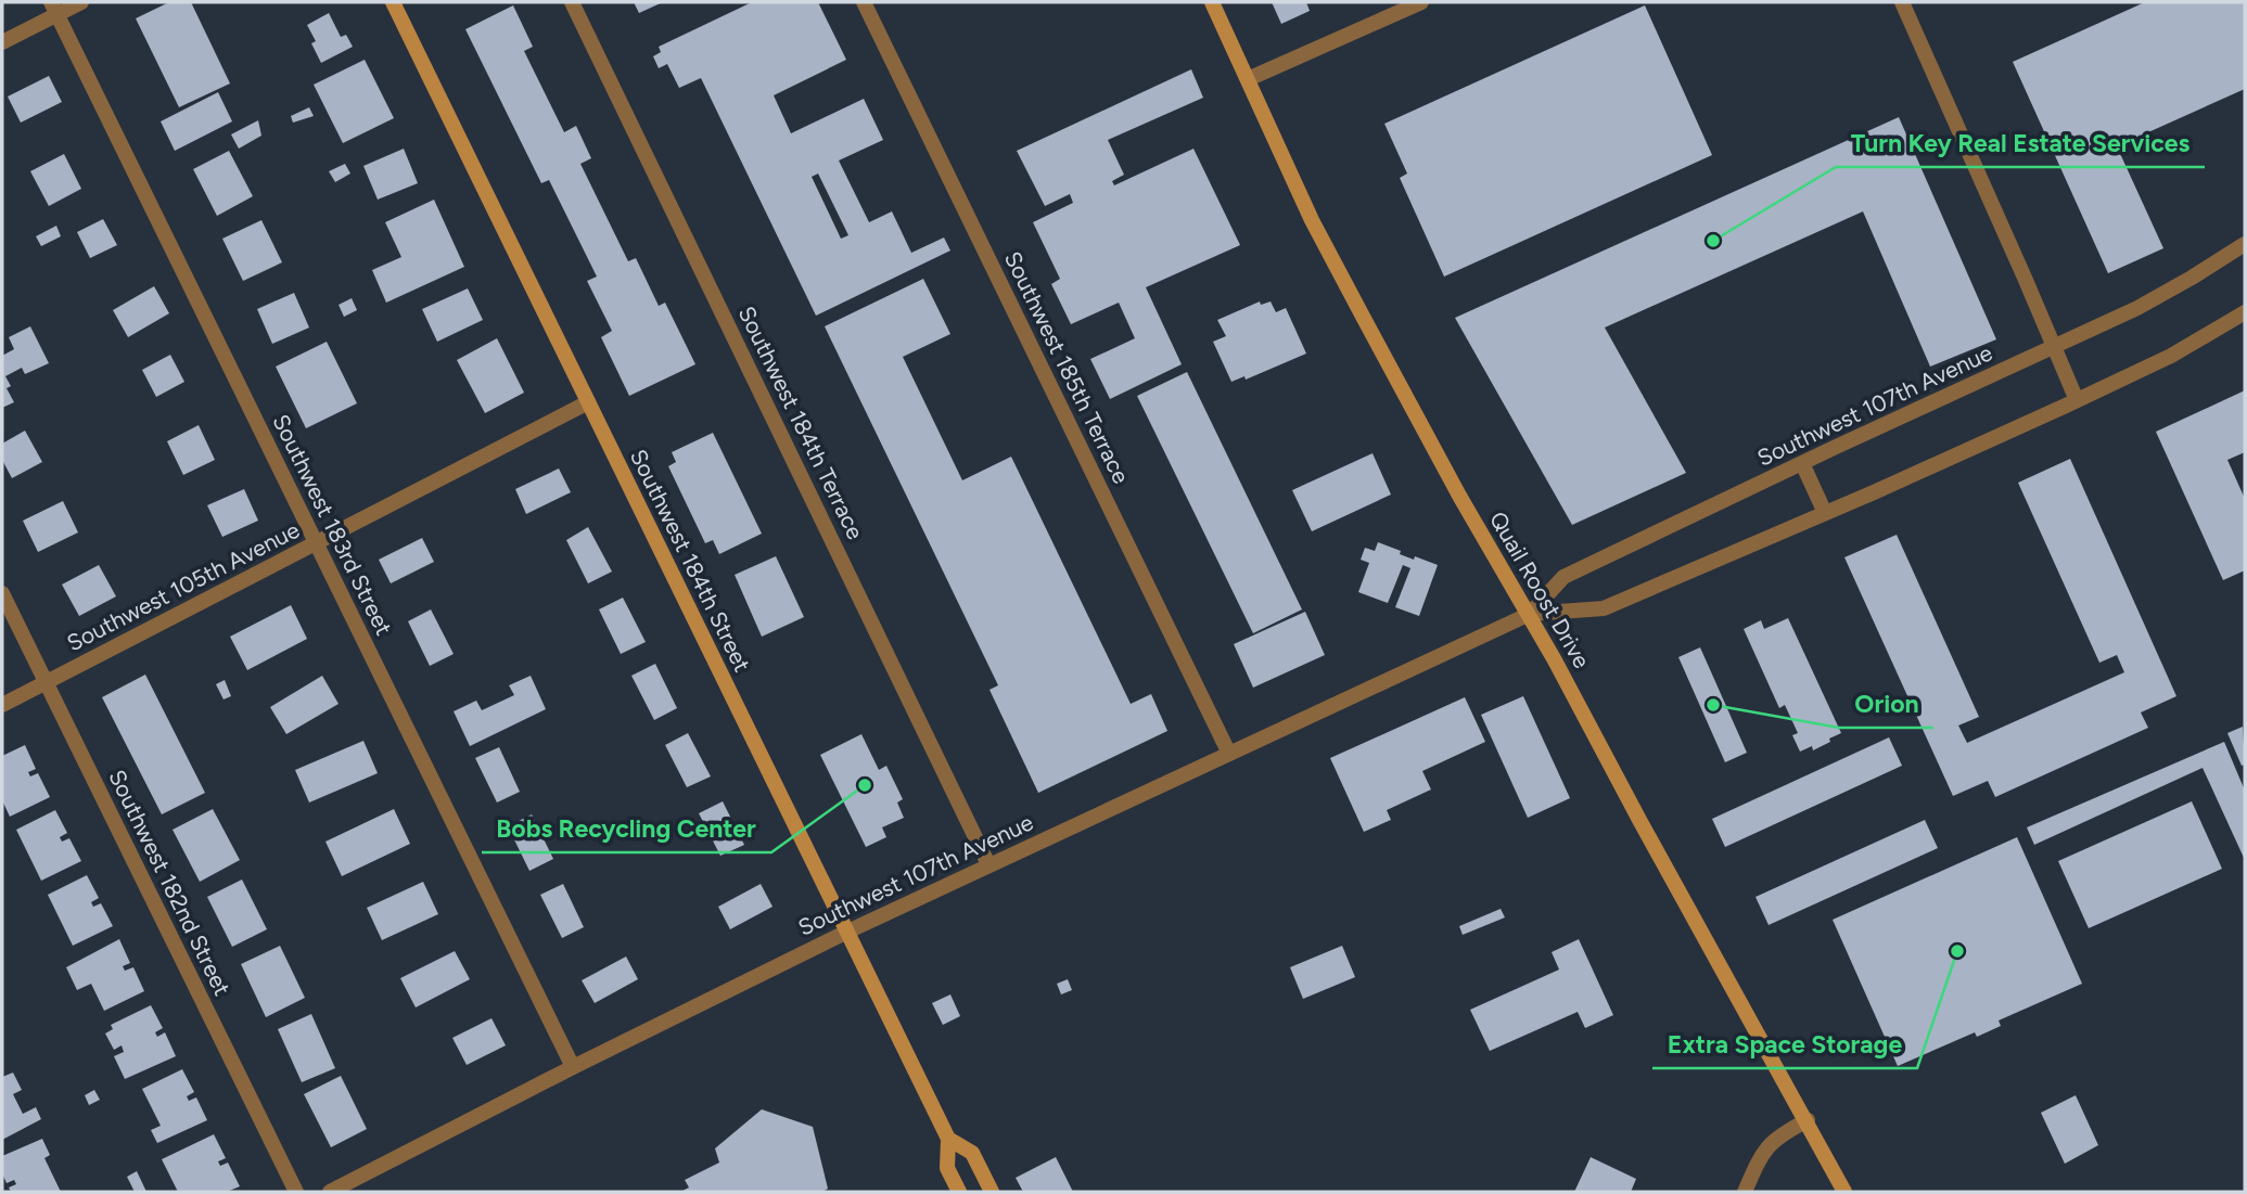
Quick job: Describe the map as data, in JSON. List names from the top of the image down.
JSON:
{
  "streets": {
    "main road": ["Southwest 184th Street", "Quail Roost Drive"],
    "street": [
      "Southwest 185th Terrace",
      "Southwest 107th Avenue",
      "Southwest 184th Terrace",
      "Southwest 183rd Street",
      "Southwest 105th Avenue",
      "Southwest 182nd Street"
    ]
  },
  "crossings": [
    ["Southwest 185th Terrace", "Southwest 107th Avenue"],
    ["Southwest 107th Avenue", "Southwest 184th Terrace"],
    ["Southwest 107th Avenue", "Southwest 183rd Street"],
    ["Southwest 107th Avenue", "Southwest 184th Street"],
    ["Southwest 107th Avenue", "Quail Roost Drive"],
    ["Southwest 183rd Street", "Southwest 105th Avenue"],
    ["Southwest 184th Street", "Southwest 105th Avenue"],
    ["Southwest 105th Avenue", "Southwest 182nd Street"]
  ],
  "places": [
    "Turn Key Real Estate Services",
    "Orion",
    "Bobs Recycling Center",
    "Extra Space Storage"
  ]
}
